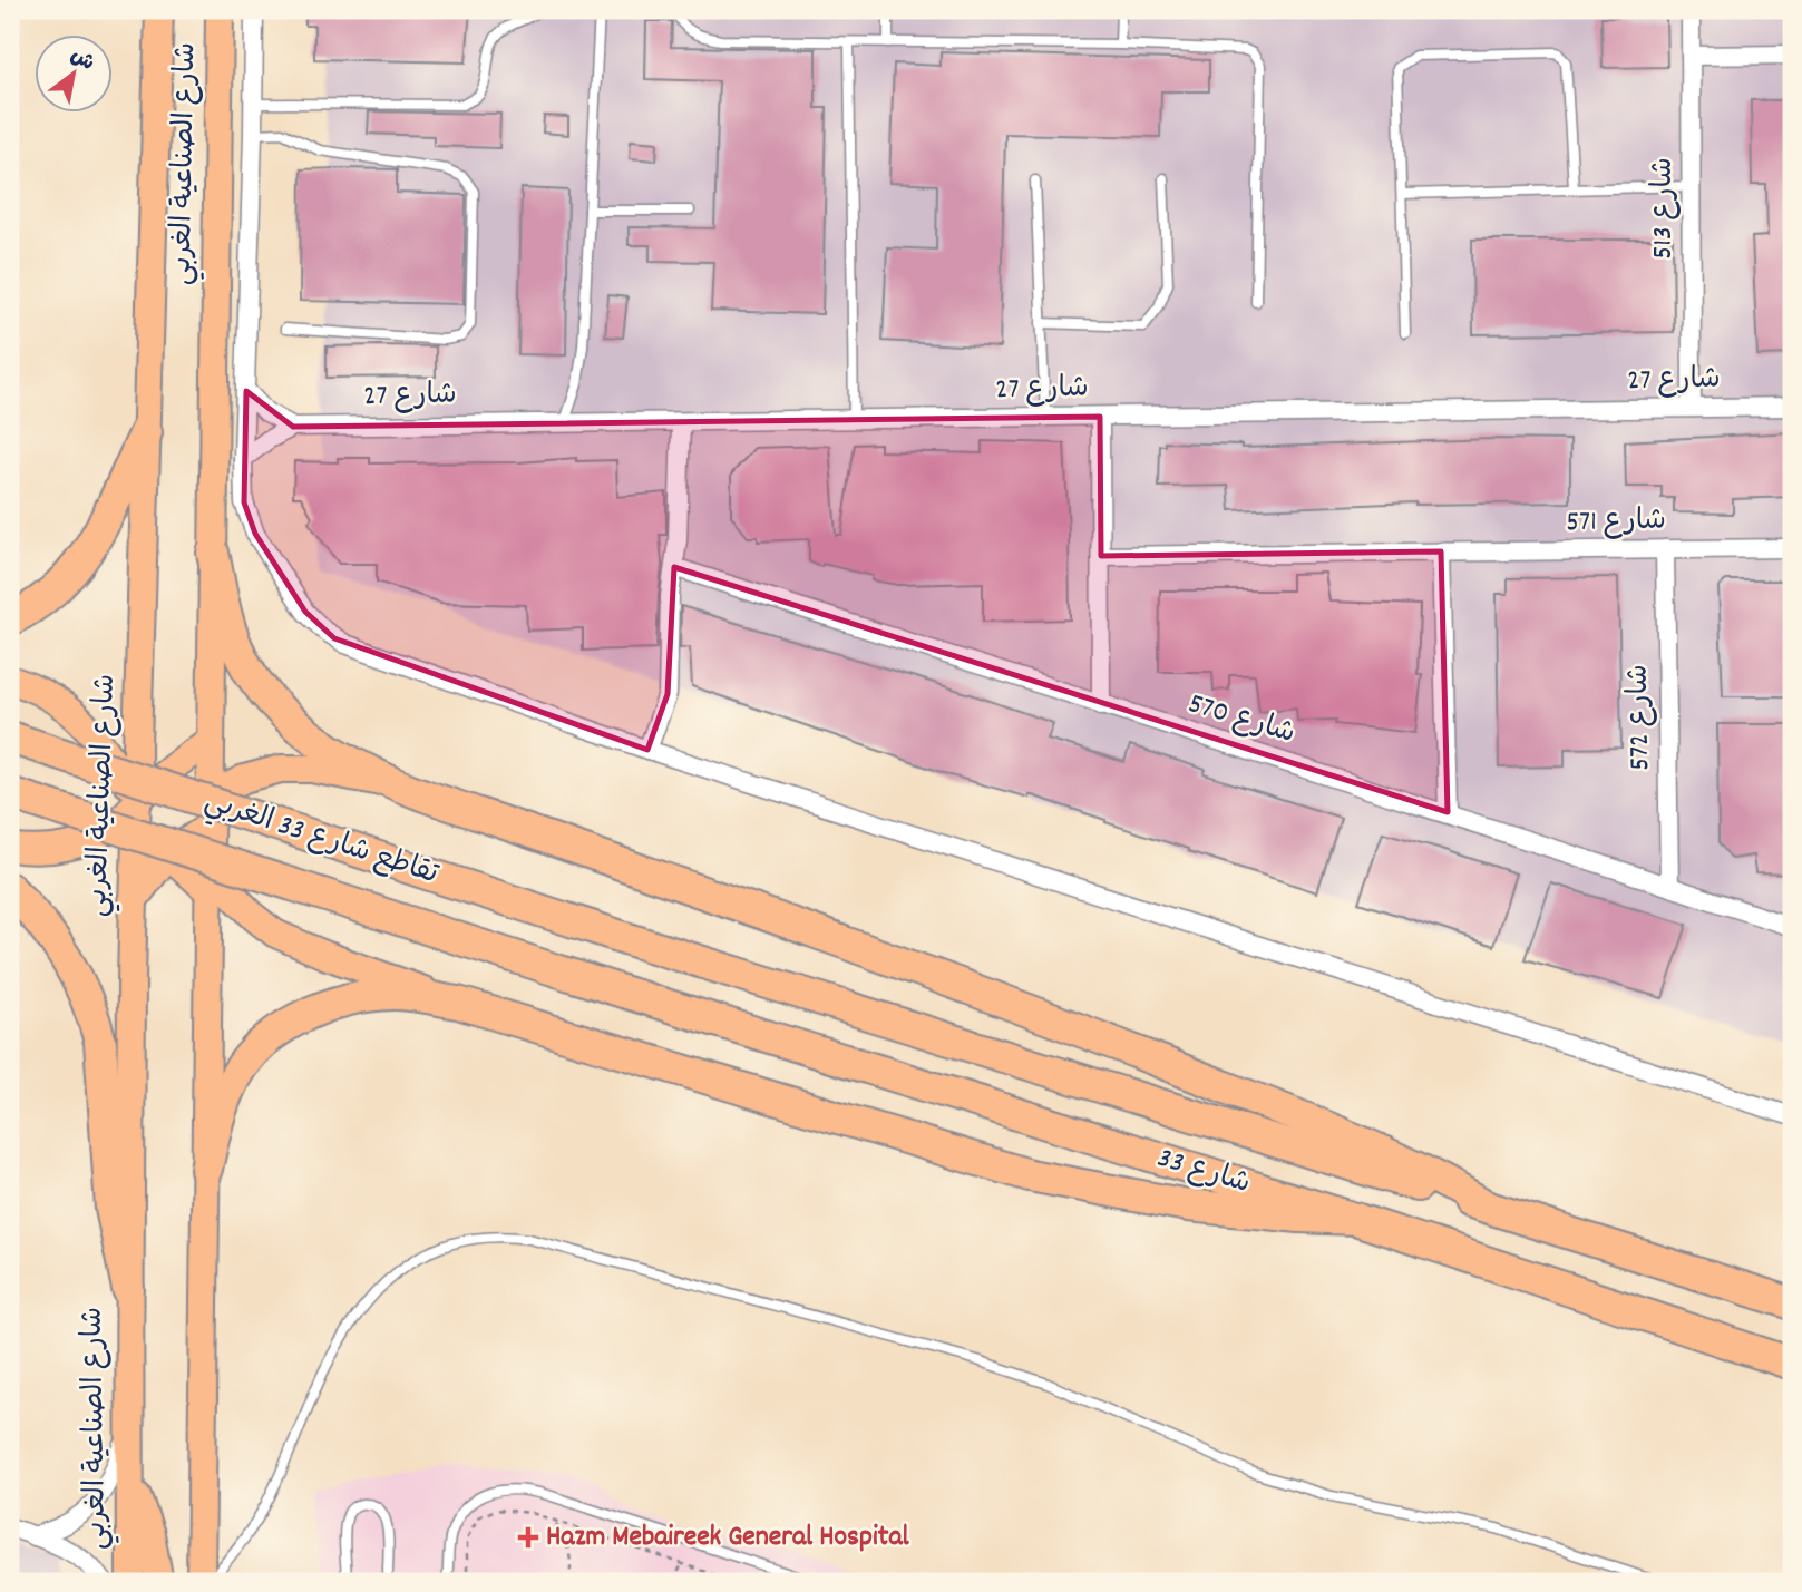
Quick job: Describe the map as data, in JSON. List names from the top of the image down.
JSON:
{
  "streets": {
    "highway": ["تقاطع شارع 33 الغربي", "شارع 33"],
    "main road": ["شارع الصناعية الغربي"],
    "street": [
      "شارع 513",
      "شارع 27",
      "شارع 571",
      "شارع 572",
      "شارع 570"
    ]
  },
  "crossings": [
    ["شارع 513", "شارع 27"],
    ["شارع 571", "شارع 572"],
    ["شارع 572", "شارع 570"],
    ["تقاطع شارع 33 الغربي", "شارع 33"]
  ],
  "places": {
    "health": ["Hazm Mebaireek General Hospital"]
  },
  "north": "top right"
}
